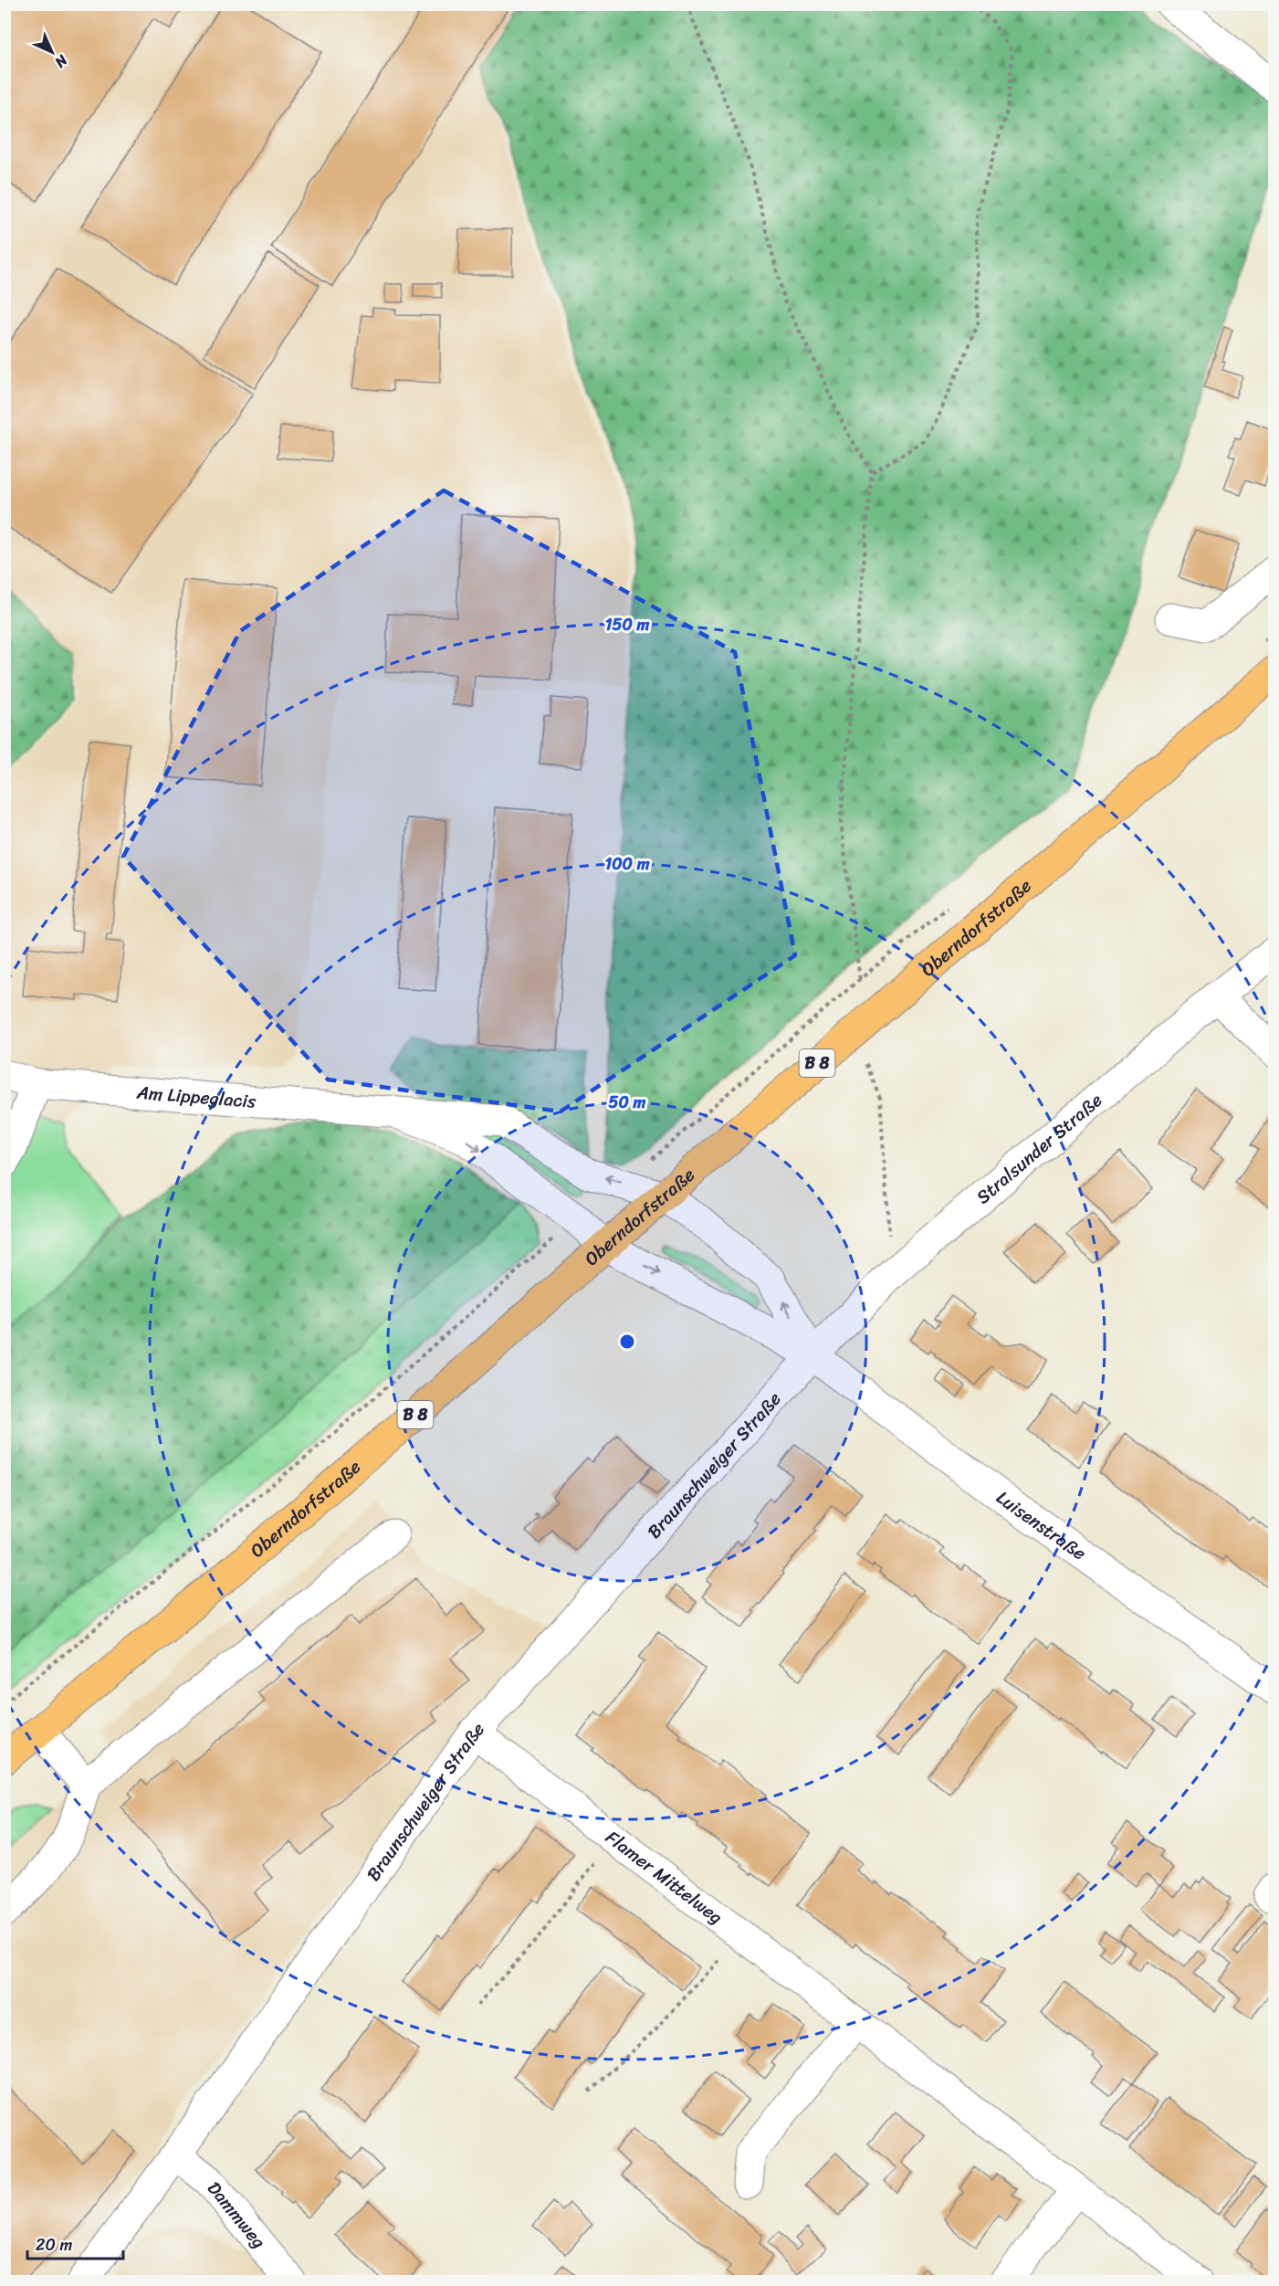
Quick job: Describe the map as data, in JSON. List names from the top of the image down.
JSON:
{
  "streets": {
    "main road": ["Oberndorfstraße", "B 8"],
    "street": [
      "Am Lippeglacis",
      "Stralsunder Straße",
      "Braunschweiger Straße",
      "Luisenstraße",
      "Flamer Mittelweg",
      "Dammweg"
    ]
  },
  "crossings": [
    ["Oberndorfstraße", "Am Lippeglacis"],
    ["Oberndorfstraße", "Luisenstraße"],
    ["Am Lippeglacis", "Luisenstraße"],
    ["Stralsunder Straße", "Braunschweiger Straße"],
    ["Stralsunder Straße", "Luisenstraße"],
    ["Braunschweiger Straße", "Luisenstraße"],
    ["Braunschweiger Straße", "Flamer Mittelweg"],
    ["Braunschweiger Straße", "Dammweg"]
  ],
  "scale_bar": "20 m",
  "north": "bottom right",
  "rings": ["150 m", "100 m", "50 m"]
}
